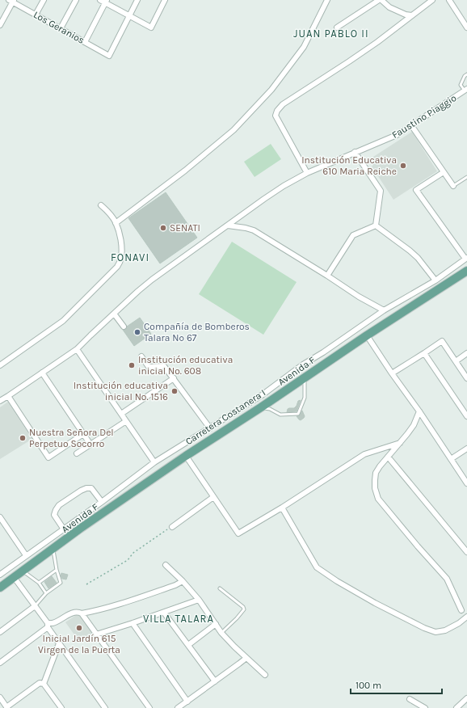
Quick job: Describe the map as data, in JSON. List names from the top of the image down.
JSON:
{
  "streets": {
    "main road": ["Carretera Costanera I"],
    "street": ["Los Geranios", "Faustino Piaggio", "Avenida F"]
  },
  "districts": ["JUAN PABLO II", "FONAVI", "VILLA TALARA"],
  "places": [
    "Institución Educativa 610 Maria Reiche",
    "SENATI",
    "Compañía de Bomberos Talara Nº 67",
    "Institución educativa inicial No. 608",
    "Institución educativa inicial No. 1516",
    "Nuestra Señora Del Perpetuo Socorro",
    "Inicial Jardín 615 Virgen de la Puerta"
  ],
  "scale_bar": "100 m"
}
